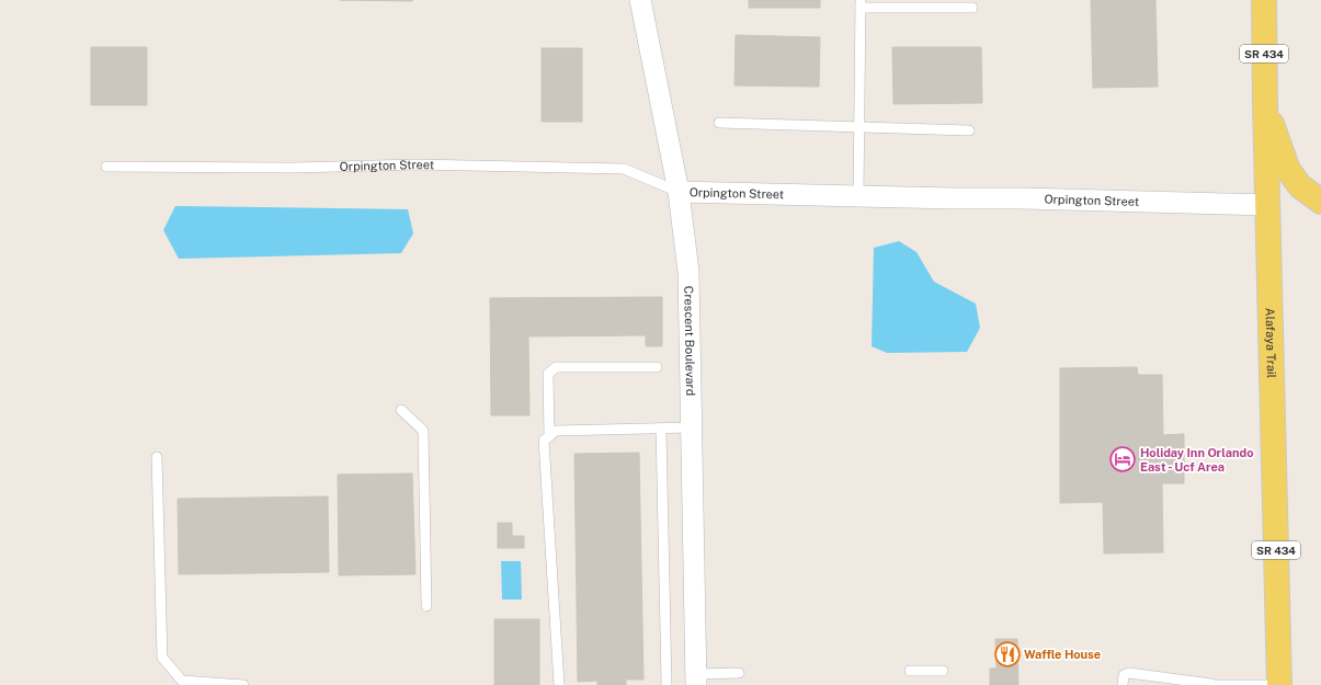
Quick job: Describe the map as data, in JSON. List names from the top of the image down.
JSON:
{
  "streets": {
    "main road": ["SR 434", "Alafaya Trail"],
    "street": ["Orpington Street", "Crescent Boulevard"]
  },
  "crossings": [
    ["Orpington Street", "Crescent Boulevard"],
    ["Orpington Street", "Alafaya Trail"]
  ],
  "places": {
    "hotel": ["Holiday Inn Orlando East - Ucf Area"],
    "restaurant": ["Waffle House"]
  }
}
